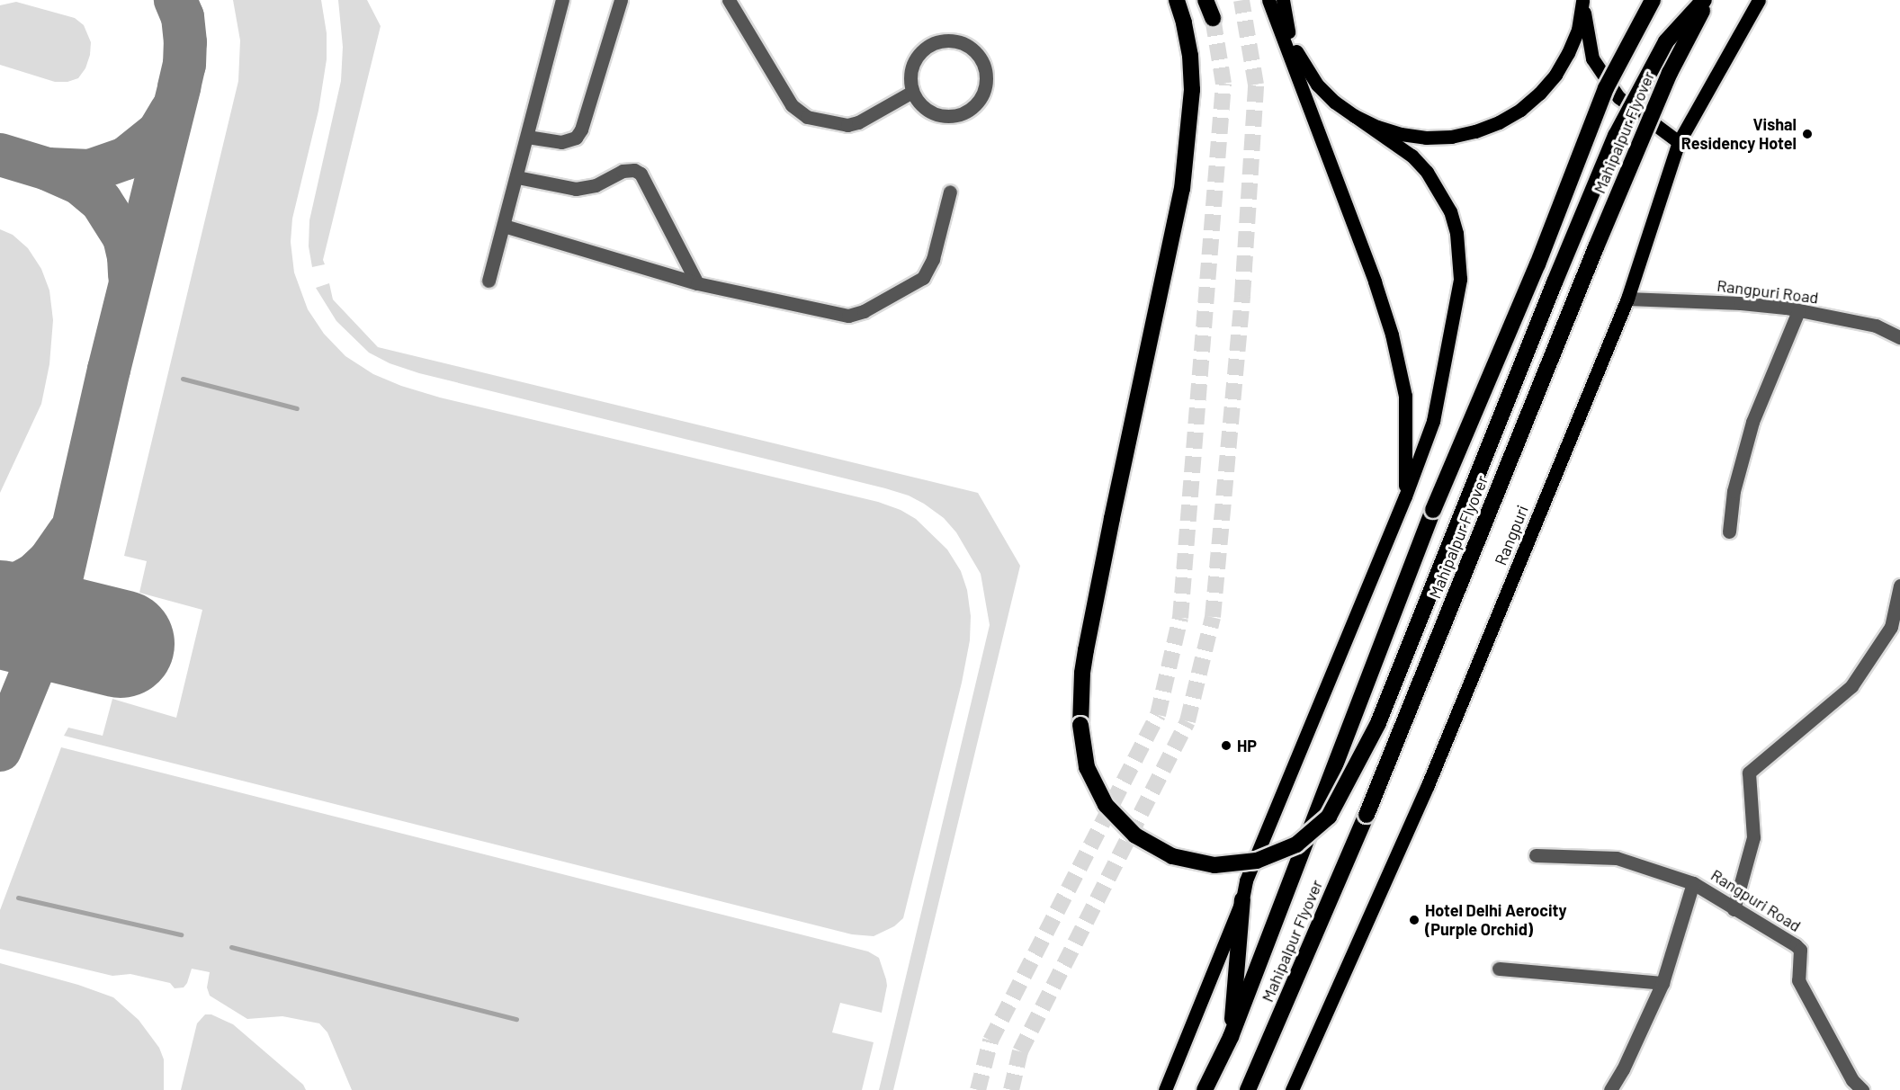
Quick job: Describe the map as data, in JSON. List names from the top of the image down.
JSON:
{
  "streets": {
    "highway": ["Mahipalpur Flyover"],
    "main road": ["Rangpuri"],
    "street": ["Rangpuri Road"]
  },
  "crossings": [
    ["Rangpuri Road", "Rangpuri"]
  ],
  "places": ["Vishal Residency Hotel", "HP", "Hotel Delhi Aerocity (Purple Orchid)"]
}
